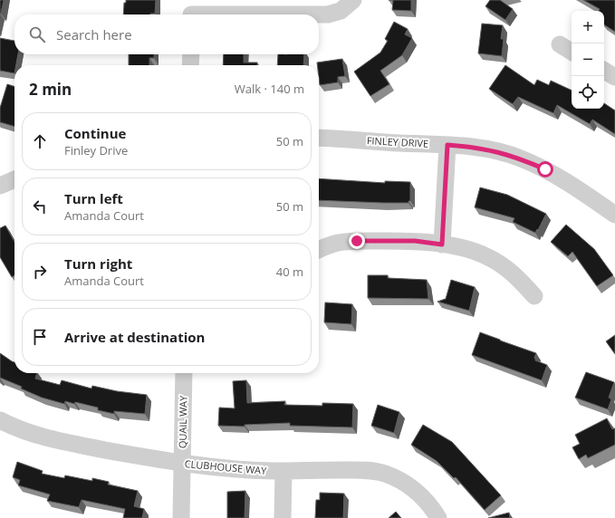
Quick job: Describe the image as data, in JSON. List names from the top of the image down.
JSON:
{
  "streets": {
    "street": ["FINLEY DRIVE", "QUAIL WAY", "CLUBHOUSE WAY"]
  },
  "crossings": [
    ["QUAIL WAY", "CLUBHOUSE WAY"]
  ],
  "page": {
    "map_buttons": ["+", "−"],
    "search": "Search here",
    "heading": ["2 min", "Walk · 140 m"],
    "list": [
      ["Continue", "Finley Drive", "50 m"],
      ["Turn left", "Amanda Court", "50 m"],
      ["Turn right", "Amanda Court", "40 m"],
      "Arrive at destination"
    ]
  }
}
